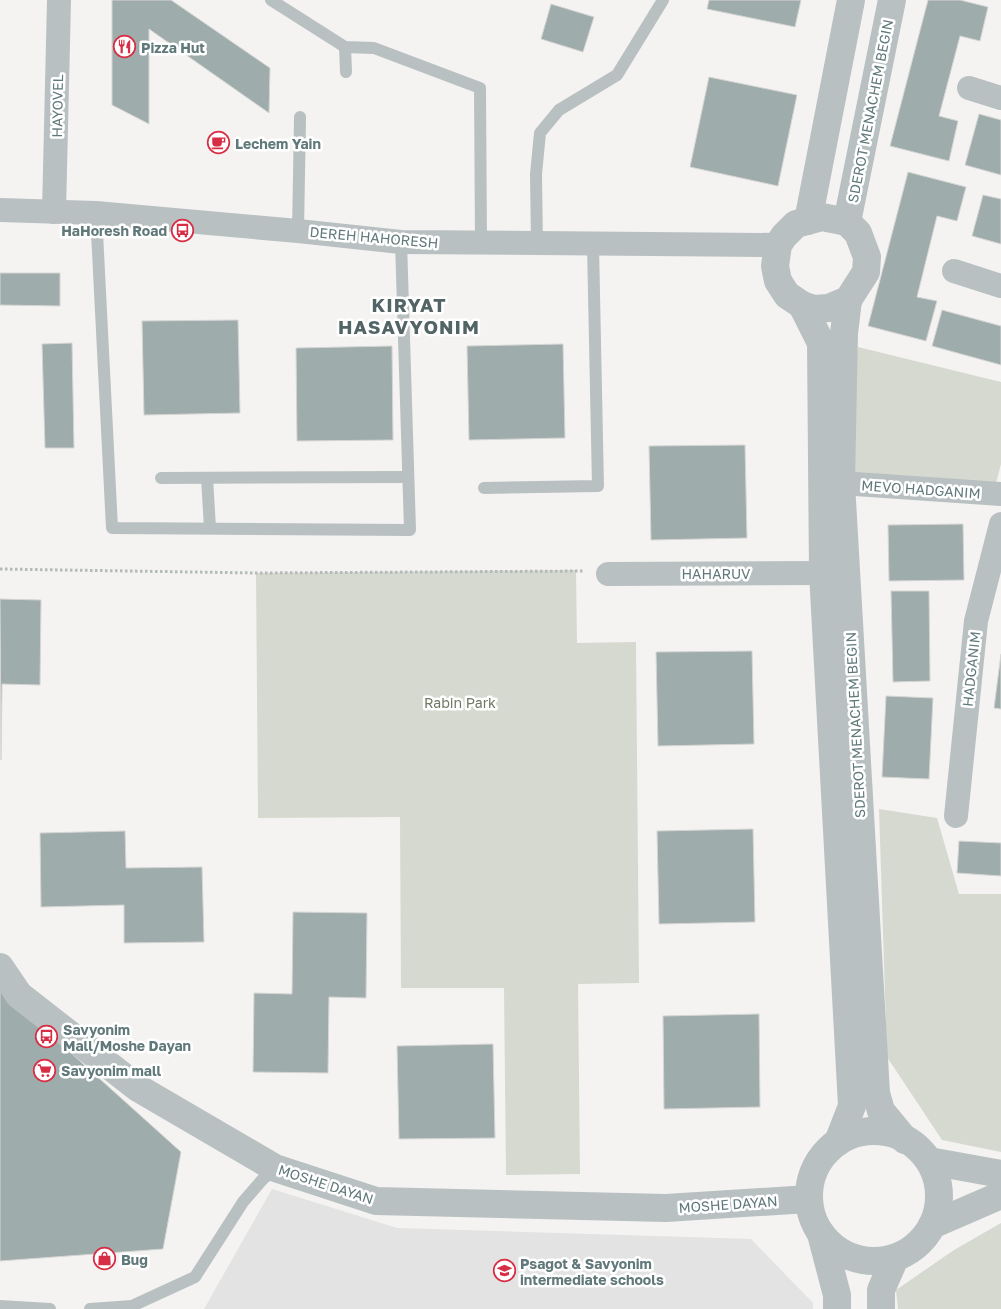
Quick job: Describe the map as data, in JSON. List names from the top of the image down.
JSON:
{
  "streets": {
    "street": [
      "HAYOVEL",
      "SDEROT MENACHEM BEGIN",
      "DEREH HAHORESH",
      "MEVO HADGANIM",
      "HAHARUV",
      "HADGANIM",
      "MOSHE DAYAN"
    ]
  },
  "crossings": [
    ["HAYOVEL", "DEREH HAHORESH"],
    ["SDEROT MENACHEM BEGIN", "DEREH HAHORESH"],
    ["SDEROT MENACHEM BEGIN", "MEVO HADGANIM"],
    ["SDEROT MENACHEM BEGIN", "HAHARUV"],
    ["SDEROT MENACHEM BEGIN", "MOSHE DAYAN"]
  ],
  "districts": ["KIRYAT HASAVYONIM"],
  "parks": ["Rabin Park"],
  "places": {
    "restaurant": ["Pizza Hut"],
    "cafe": ["Lechem Yain"],
    "bus stop": ["HaHoresh Road", "Savyonim Mall/Moshe Dayan"],
    "supermarket": ["Savyonim mall"],
    "shop": ["Bug"],
    "school or university": ["Psagot & Savyonim intermediate schools"]
  }
}
